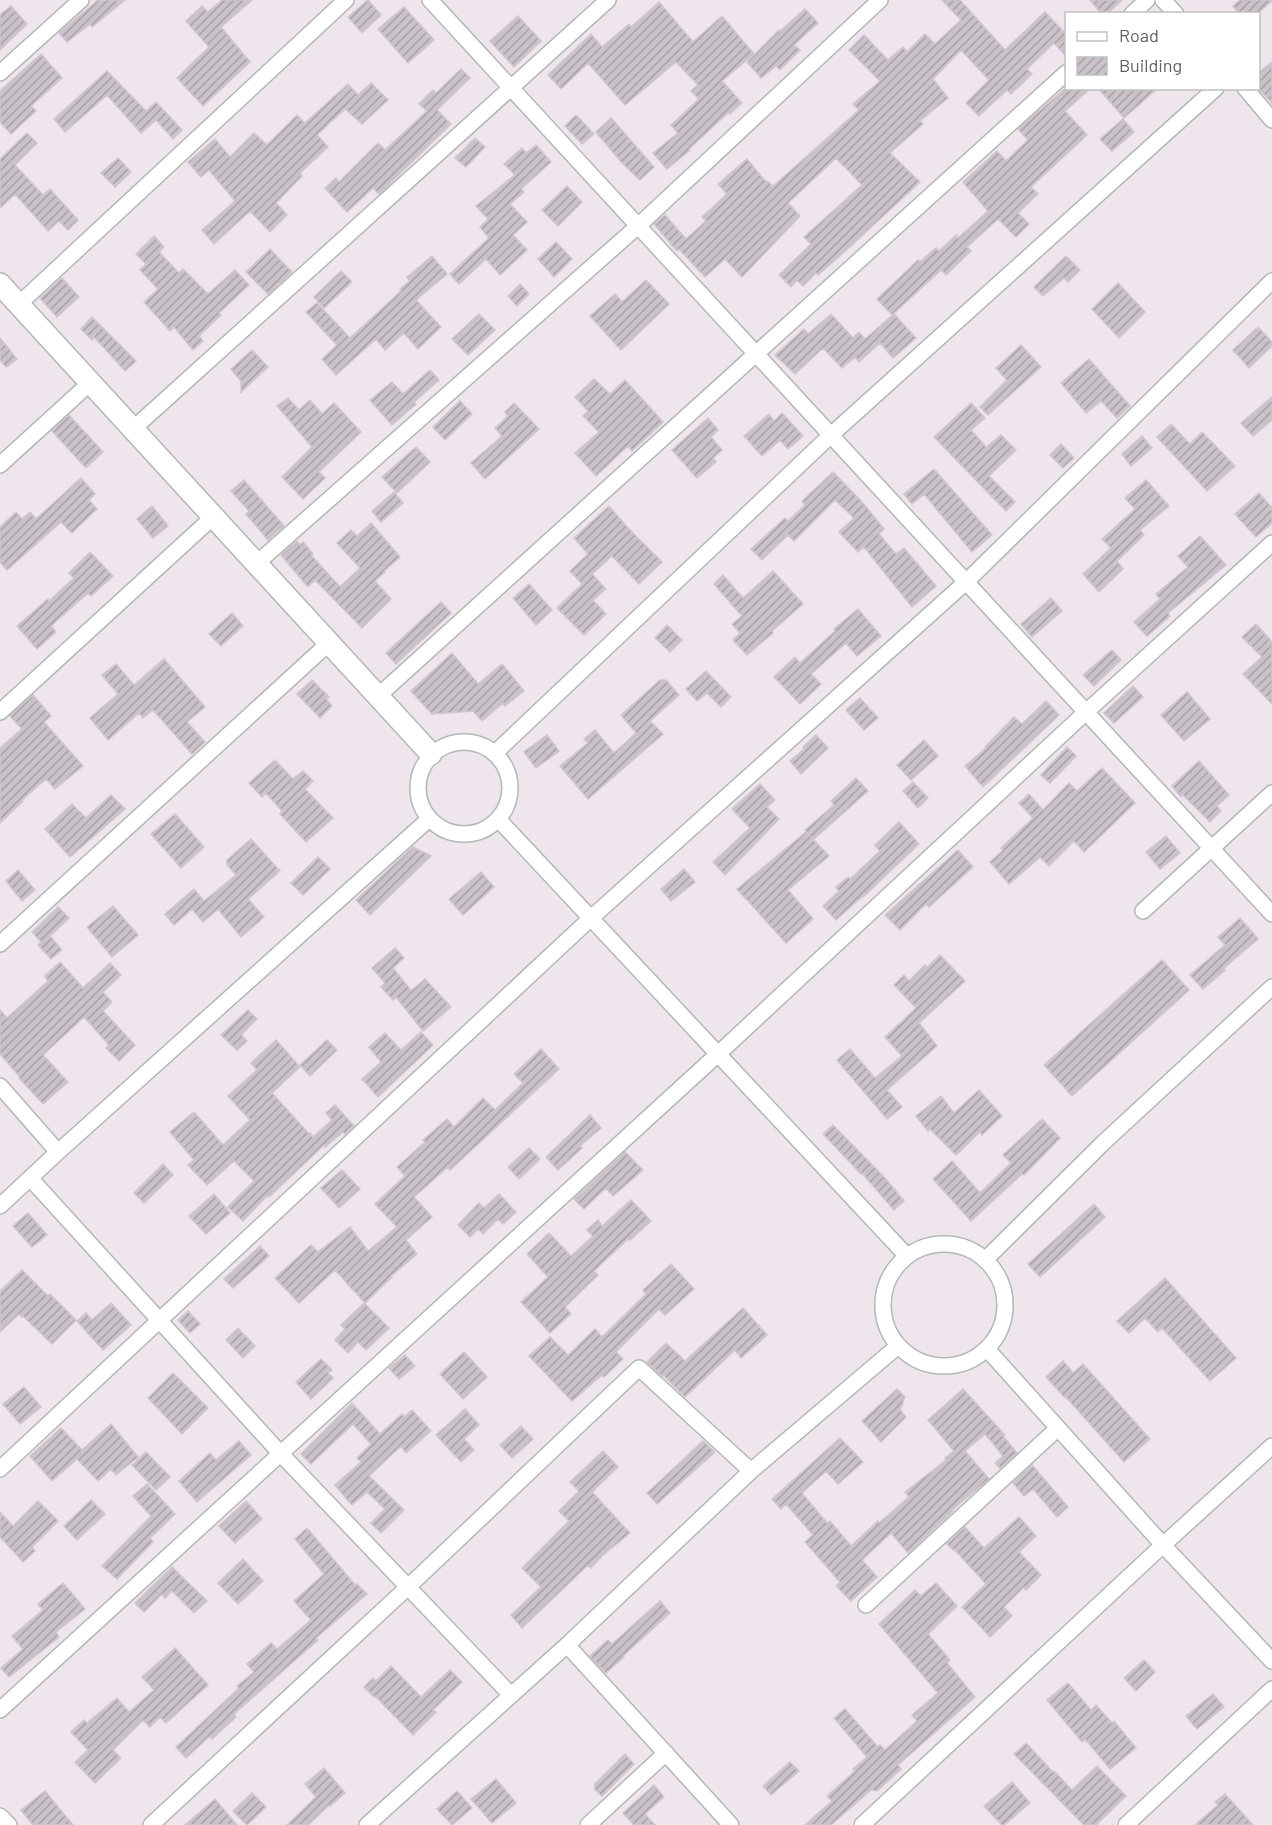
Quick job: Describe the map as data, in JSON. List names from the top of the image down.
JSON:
{
  "legend": ["Road", "Building"]
}
